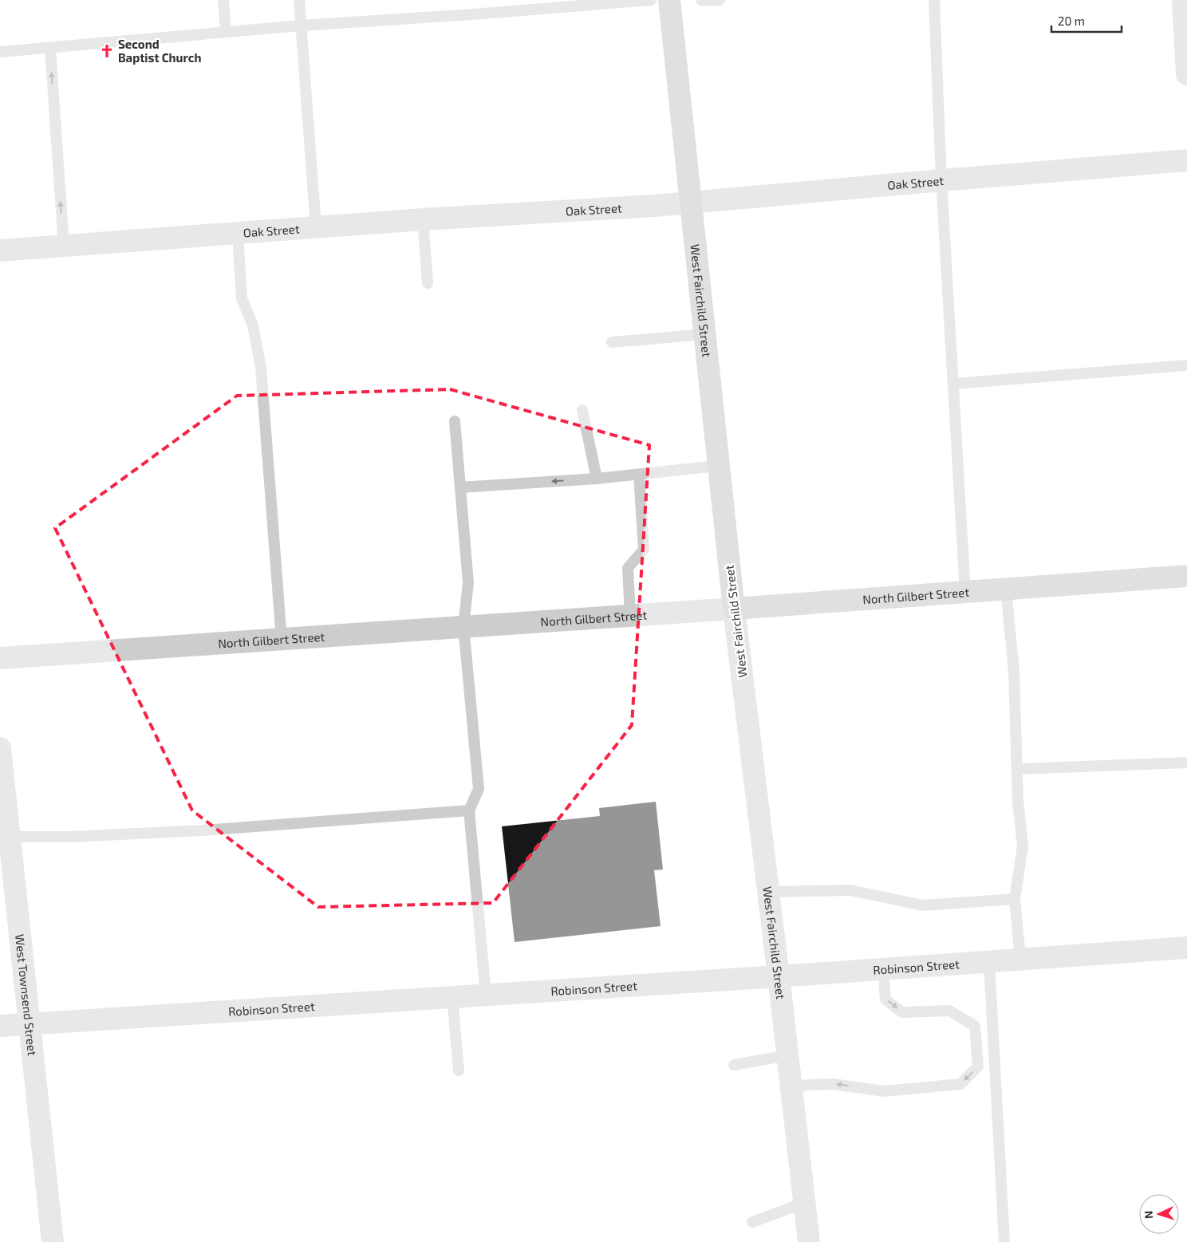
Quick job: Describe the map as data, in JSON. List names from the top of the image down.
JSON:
{
  "streets": {
    "main road": ["West Fairchild Street", "North Gilbert Street"],
    "street": ["Oak Street", "Robinson Street", "West Townsend Street"]
  },
  "crossings": [
    ["Oak Street", "West Fairchild Street"],
    ["West Fairchild Street", "North Gilbert Street"],
    ["West Fairchild Street", "Robinson Street"],
    ["Robinson Street", "West Townsend Street"]
  ],
  "places": {
    "church": ["Second Baptist Church"]
  },
  "scale_bar": "20 m",
  "north": "left"
}
